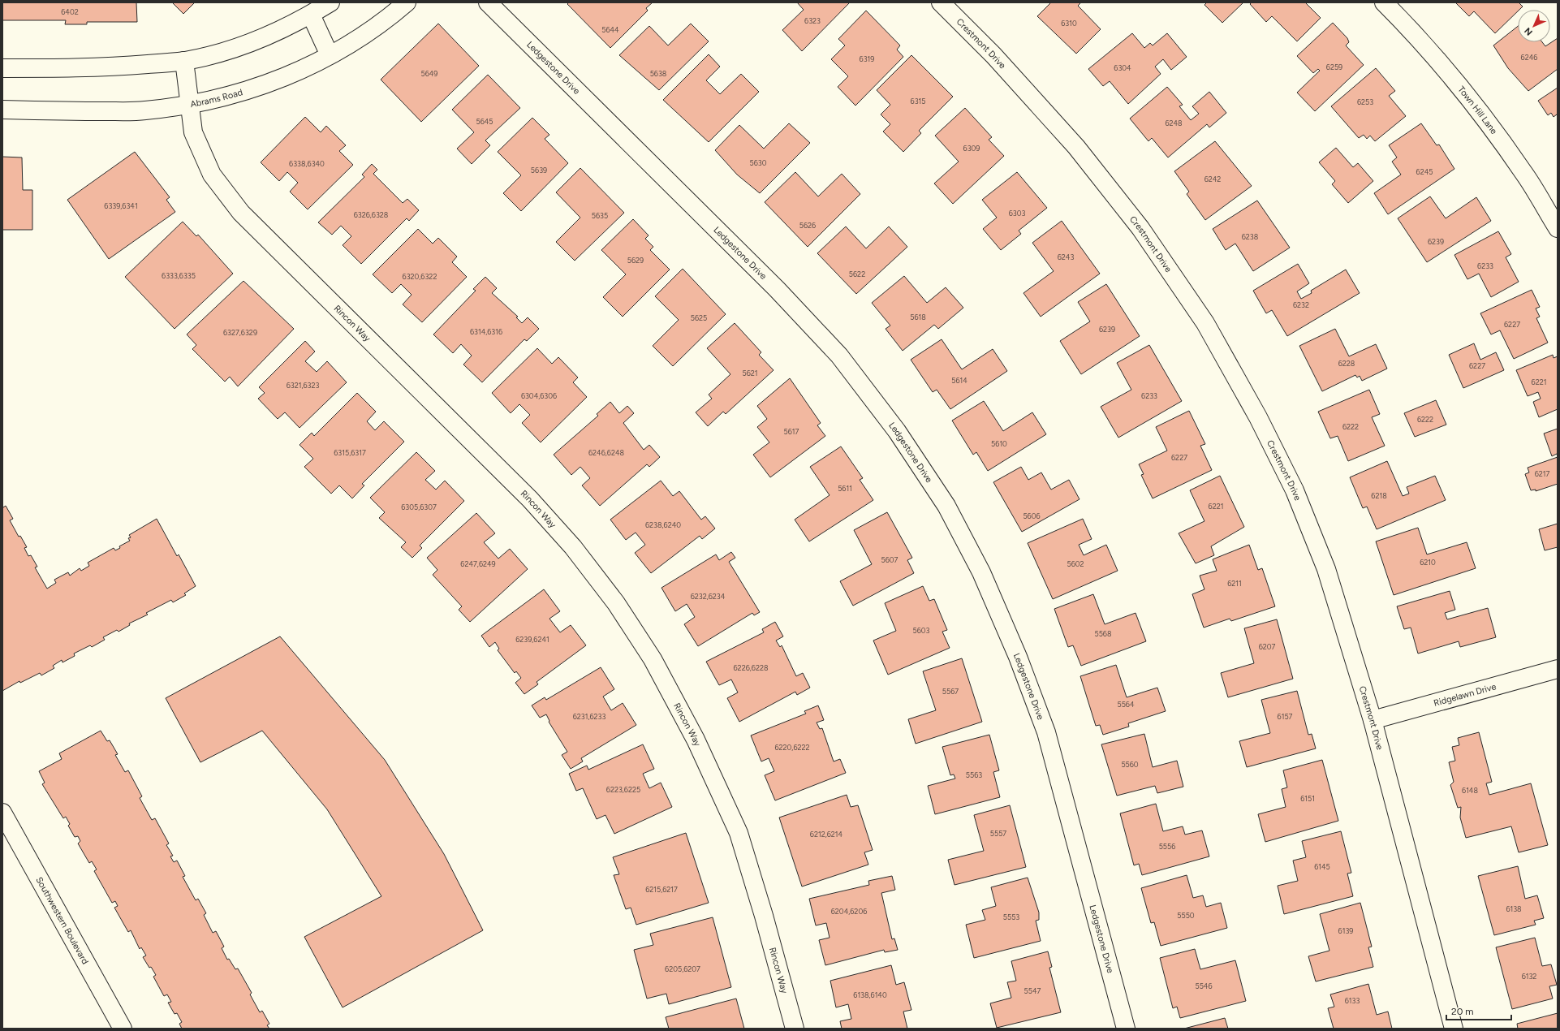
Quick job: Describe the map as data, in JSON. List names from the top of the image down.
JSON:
{
  "streets": {
    "street": [
      "Crestmont Drive",
      "Ledgestone Drive",
      "Abrams Road",
      "Town Hill Lane",
      "Rincon Way",
      "Ridgelawn Drive",
      "Southwestern Boulevard"
    ]
  },
  "crossings": [
    ["Crestmont Drive", "Ridgelawn Drive"],
    ["Abrams Road", "Rincon Way"]
  ],
  "house_numbers": [
    "6402",
    "6323",
    "6310",
    "5644",
    "6246",
    "6319",
    "6259",
    "6304",
    "5649",
    "5638",
    "6315",
    "6253",
    "5645",
    "6248",
    "6309",
    "5630",
    "6338,6340",
    "5639",
    "6245",
    "6242",
    "6339,6341",
    "6303",
    "6326,6328",
    "5635",
    "5626",
    "6238",
    "6239",
    "6243",
    "5629",
    "6233",
    "5622",
    "6333,6335",
    "6320,6322",
    "6232",
    "5618",
    "5625",
    "6227",
    "6239",
    "6314,6316",
    "6327,6329",
    "6228",
    "6227",
    "5621",
    "5614",
    "6221",
    "6321,6323",
    "6304,6306",
    "6233",
    "6222",
    "6222",
    "5617",
    "5610",
    "6315,6317",
    "6246,6248",
    "6227",
    "6217",
    "5611",
    "6218",
    "6221",
    "6305,6307",
    "5606",
    "6238,6240",
    "5607",
    "6210",
    "6247,6249",
    "5602",
    "6211",
    "6232,6234",
    "5603",
    "5568",
    "6239,6241",
    "6207",
    "6226,6228",
    "5567",
    "5564",
    "6231,6233",
    "6157",
    "6220,6222",
    "5560",
    "5563",
    "6223,6225",
    "6148",
    "6151",
    "5557",
    "6212,6214",
    "5556",
    "6145",
    "6215,6217",
    "6138",
    "6204,6206",
    "5550",
    "5553",
    "6139",
    "6205,6207",
    "6132",
    "5546",
    "5547",
    "6138,6140",
    "6133"
  ],
  "scale_bar": "20 m",
  "north": "bottom left"
}
